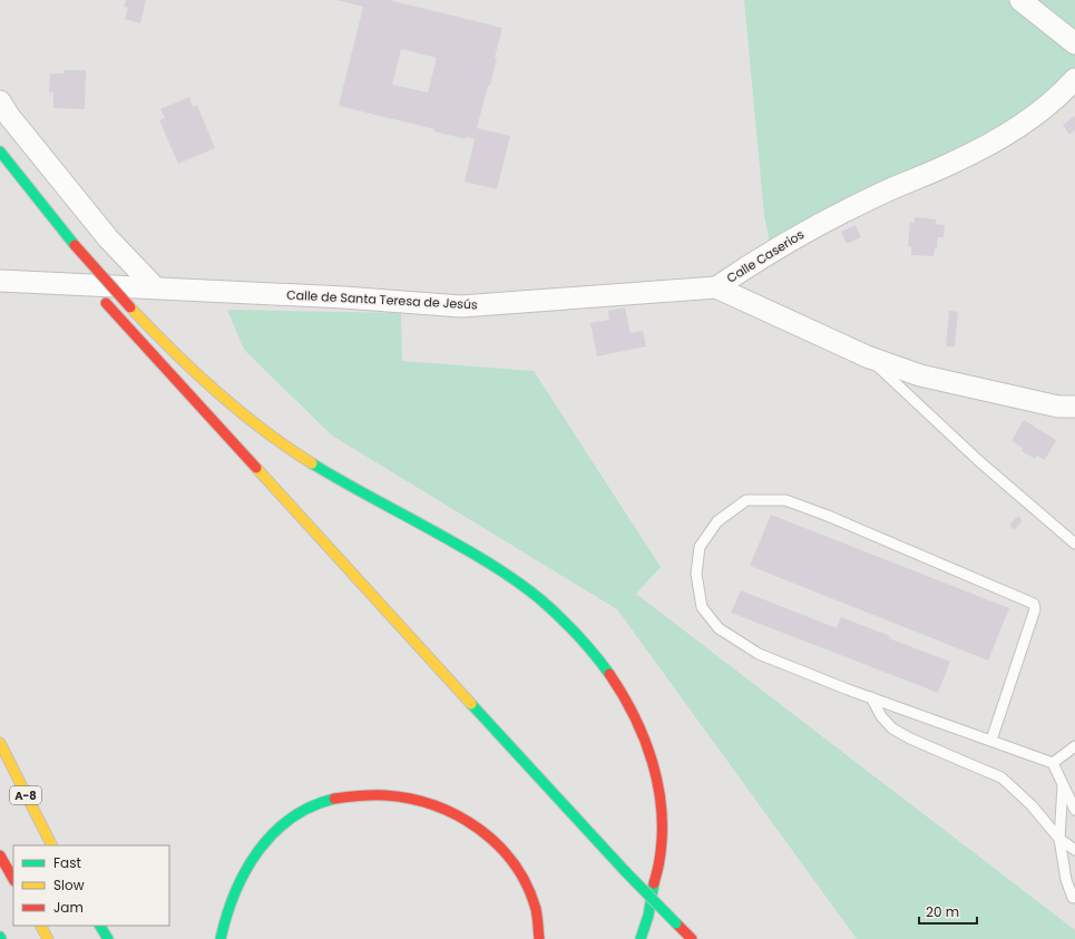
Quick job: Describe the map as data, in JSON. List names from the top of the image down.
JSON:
{
  "streets": {
    "highway": ["A-8"],
    "street": ["Calle Caserios", "Calle de Santa Teresa de Jesús"]
  },
  "crossings": [
    ["Calle Caserios", "Calle de Santa Teresa de Jesús"]
  ],
  "legend": ["Fast", "Slow", "Jam"],
  "scale_bar": "20 m"
}
